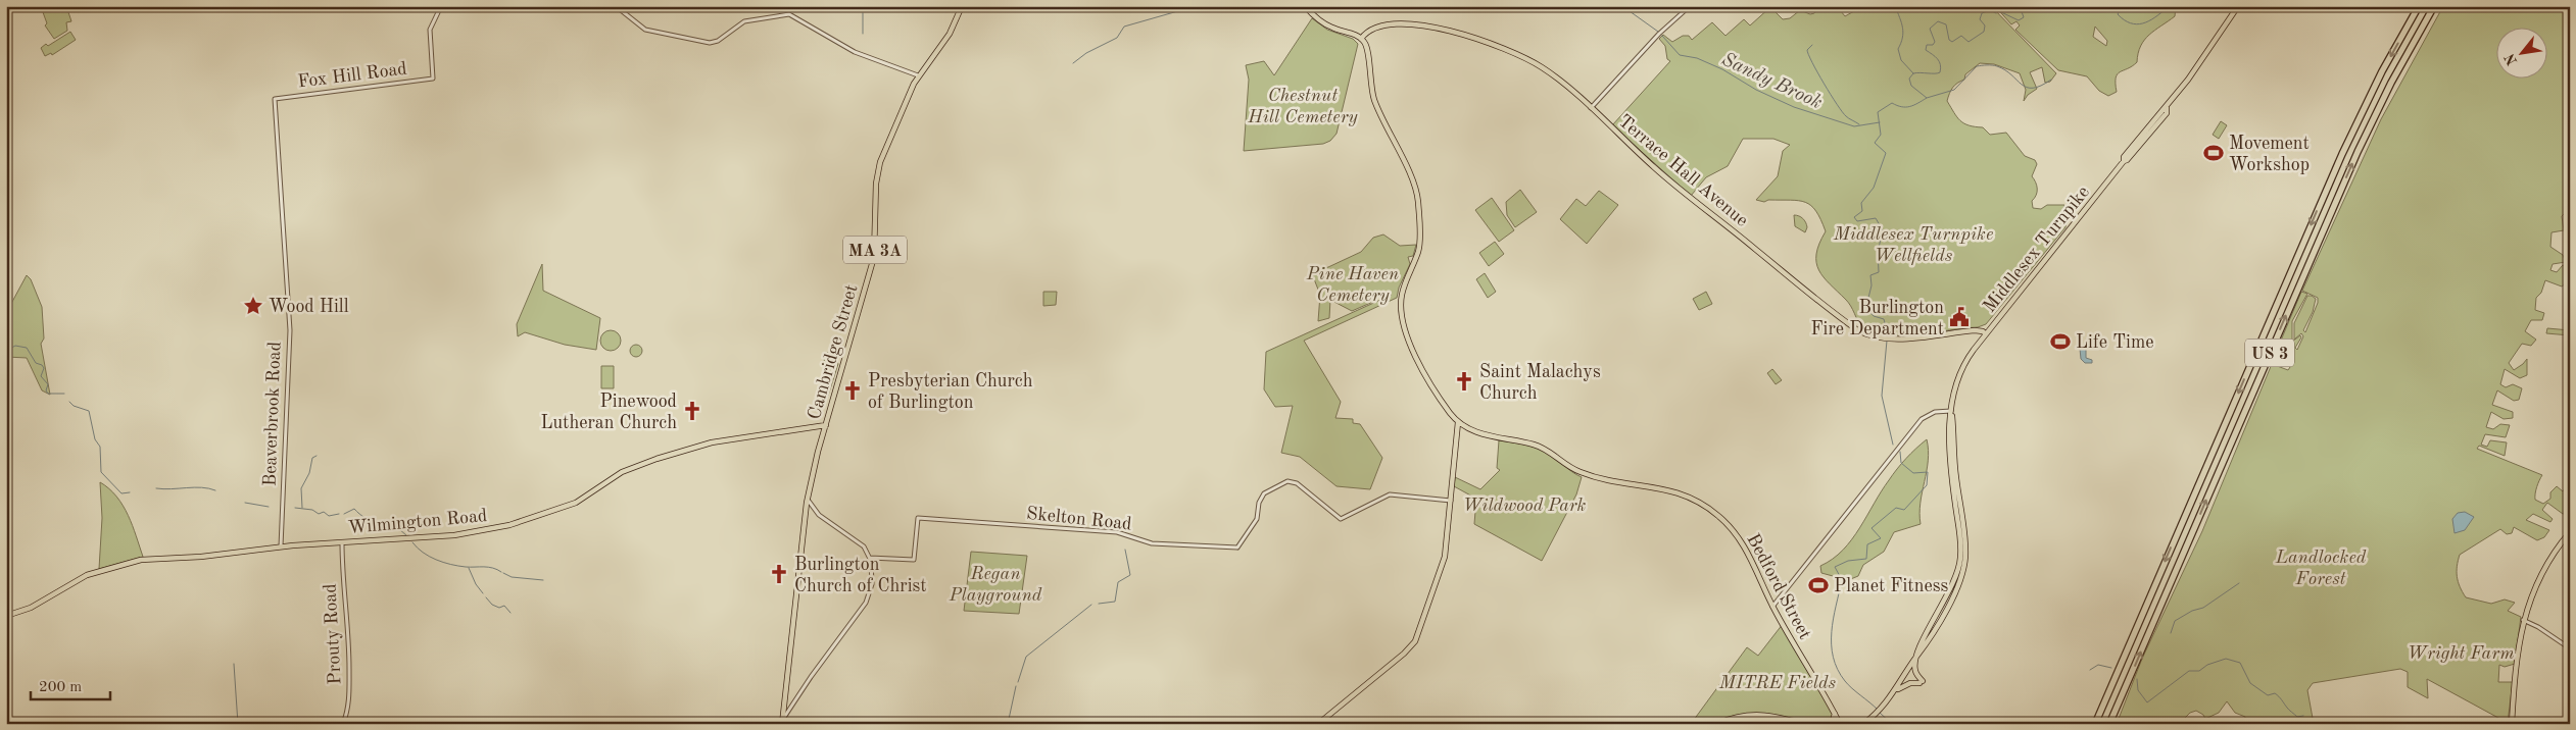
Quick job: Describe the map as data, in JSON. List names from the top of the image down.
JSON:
{
  "streets": {
    "highway": ["US 3"],
    "main road": [
      "Terrace Hall Avenue",
      "Middlesex Turnpike",
      "MA 3A",
      "Cambridge Street",
      "Wilmington Road",
      "Bedford Street"
    ],
    "street": [
      "Fox Hill Road",
      "Beaverbrook Road",
      "Skelton Road",
      "Prouty Road"
    ]
  },
  "crossings": [
    ["Fox Hill Road", "Beaverbrook Road"],
    ["Terrace Hall Avenue", "Middlesex Turnpike"],
    ["Terrace Hall Avenue", "Bedford Street"],
    ["Cambridge Street", "Wilmington Road"],
    ["Beaverbrook Road", "Wilmington Road"],
    ["Wilmington Road", "Prouty Road"]
  ],
  "water": ["Sandy Brook"],
  "parks": [
    "Chestnut Hill Cemetery",
    "Middlesex Turnpike Wellfields",
    "Pine Haven Cemetery",
    "Wildwood Park",
    "Landlocked Forest",
    "Regan Playground",
    "Wright Farm",
    "MITRE Fields"
  ],
  "places": {
    "sports": ["Movement Workshop", "Life Time", "Planet Fitness"],
    "place": ["Wood Hill"],
    "public building": ["Burlington Fire Department"],
    "church": [
      "Saint Malachys Church",
      "Presbyterian Church of Burlington",
      "Pinewood Lutheran Church",
      "Burlington Church of Christ"
    ]
  },
  "scale_bar": "200 m",
  "north": "bottom left"
}
